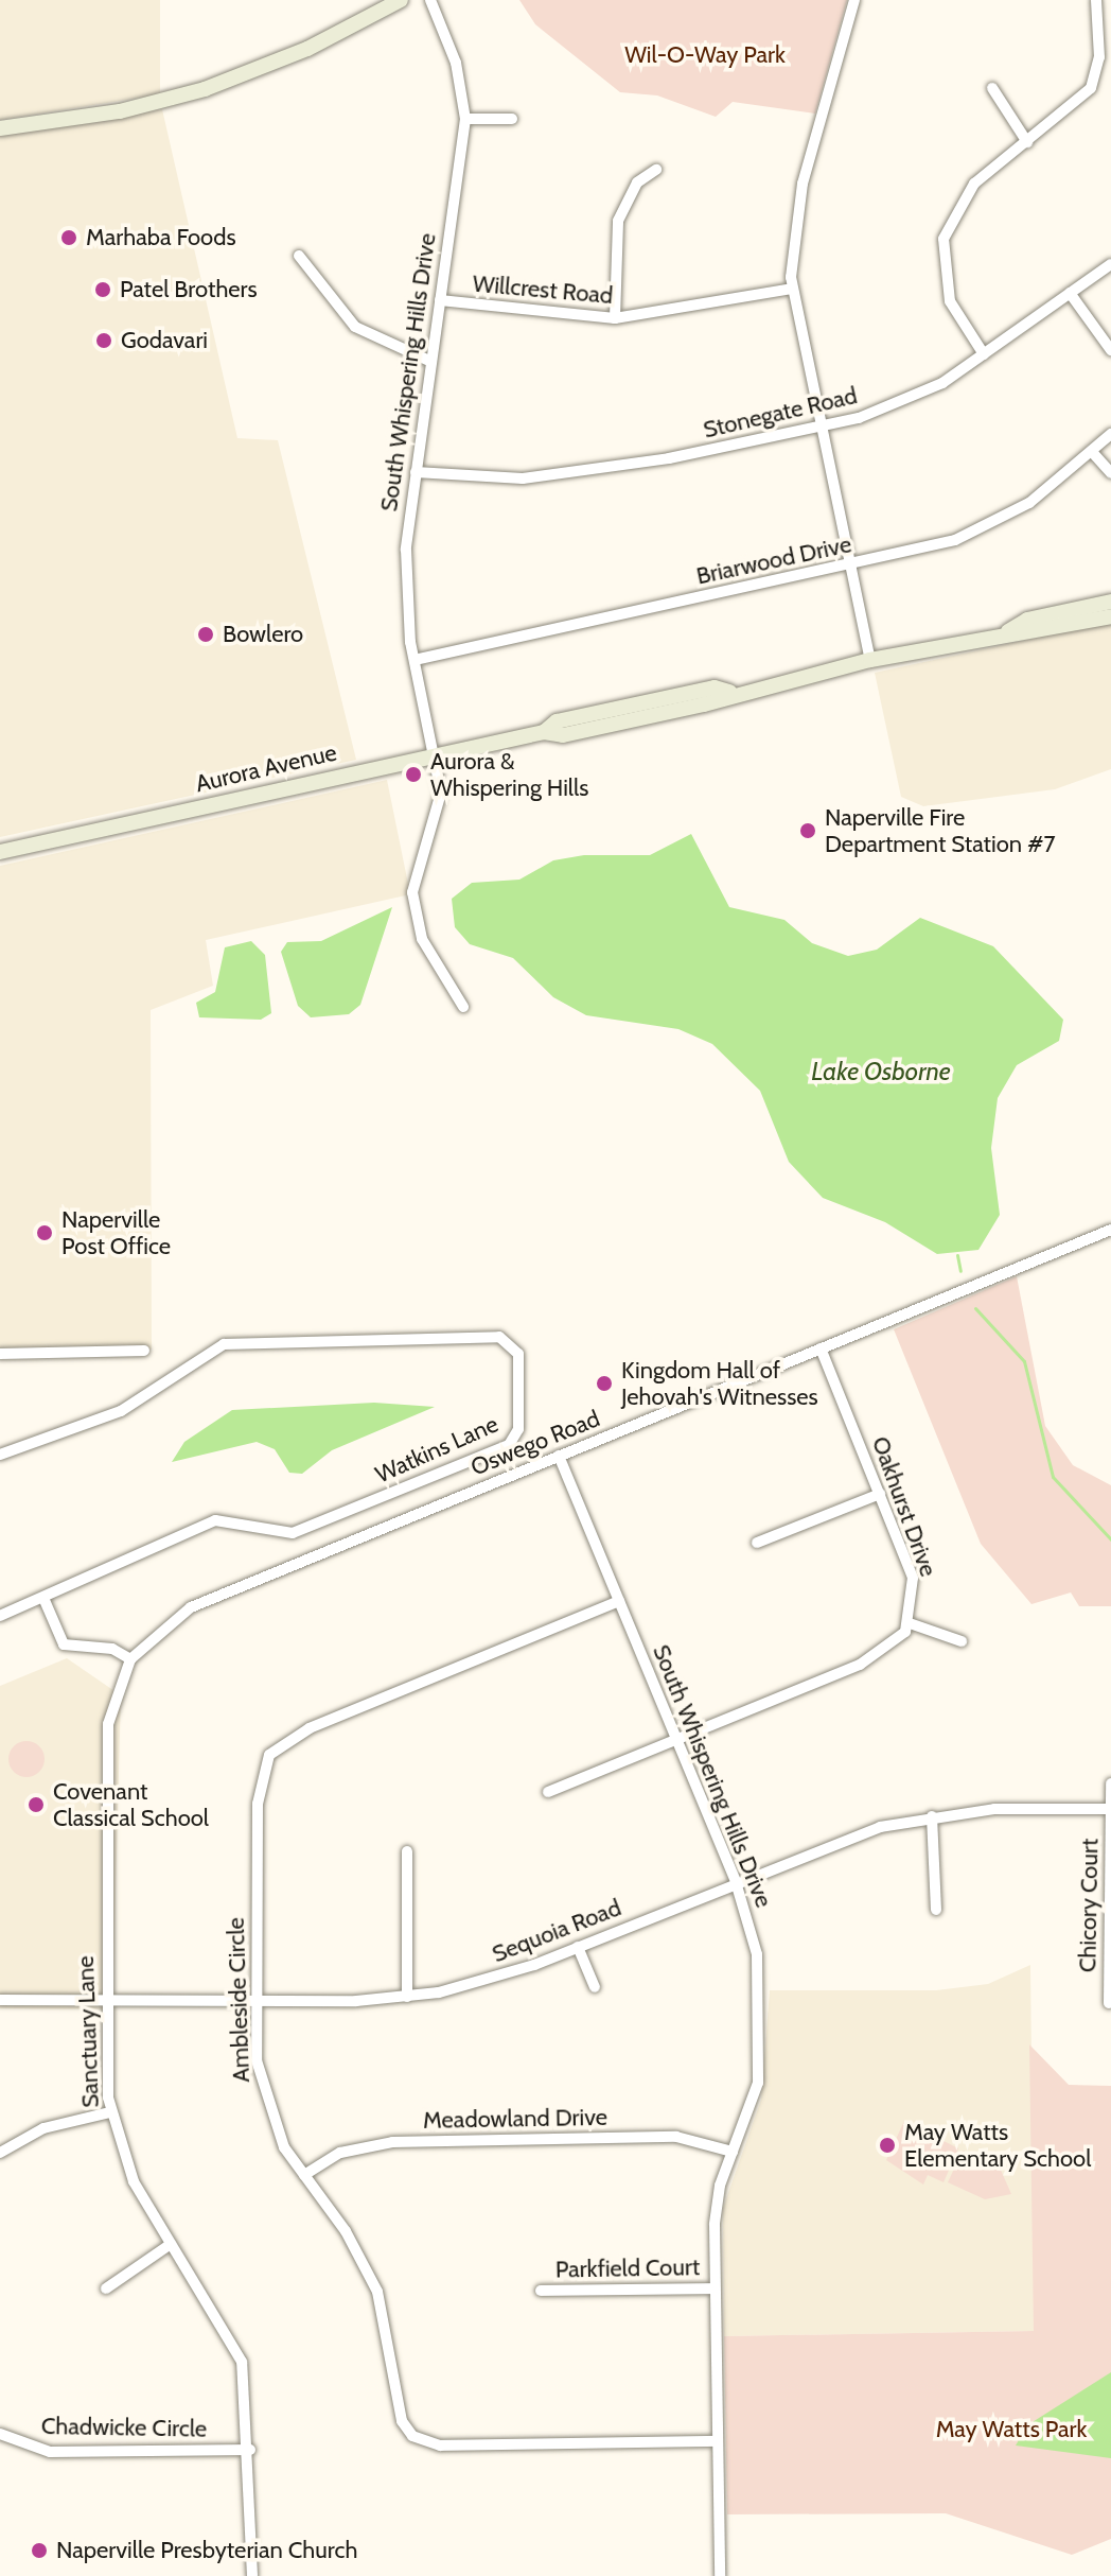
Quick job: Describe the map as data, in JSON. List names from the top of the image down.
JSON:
{
  "streets": {
    "main road": ["Aurora Avenue"],
    "street": [
      "Willcrest Road",
      "South Whispering Hills Drive",
      "Stonegate Road",
      "Briarwood Drive",
      "Oswego Road",
      "Watkins Lane",
      "Oakhurst Drive",
      "Chicory Court",
      "Sequoia Road",
      "Ambleside Circle",
      "Sanctuary Lane",
      "Meadowland Drive",
      "Parkfield Court",
      "Chadwicke Circle"
    ]
  },
  "crossings": [
    ["Willcrest Road", "South Whispering Hills Drive"],
    ["South Whispering Hills Drive", "Stonegate Road"],
    ["South Whispering Hills Drive", "Briarwood Drive"],
    ["South Whispering Hills Drive", "Aurora Avenue"],
    ["South Whispering Hills Drive", "Oswego Road"],
    ["South Whispering Hills Drive", "Sequoia Road"],
    ["South Whispering Hills Drive", "Ambleside Circle"],
    ["South Whispering Hills Drive", "Meadowland Drive"],
    ["South Whispering Hills Drive", "Parkfield Court"],
    ["Oswego Road", "Oakhurst Drive"],
    ["Oswego Road", "Sanctuary Lane"],
    ["Chicory Court", "Sequoia Road"],
    ["Sequoia Road", "Ambleside Circle"],
    ["Sequoia Road", "Sanctuary Lane"],
    ["Ambleside Circle", "Meadowland Drive"],
    ["Sanctuary Lane", "Chadwicke Circle"]
  ],
  "water": ["Lake Osborne"],
  "parks": ["Wil-O-Way Park", "May Watts Park"],
  "places": [
    "Marhaba Foods",
    "Patel Brothers",
    "Godavari",
    "Bowlero",
    "Aurora & Whispering Hills",
    "Naperville Fire Department Station #7",
    "Naperville Post Office",
    "Kingdom Hall of Jehovah's Witnesses",
    "Covenant Classical School",
    "May Watts Elementary School",
    "Naperville Presbyterian Church"
  ]
}
